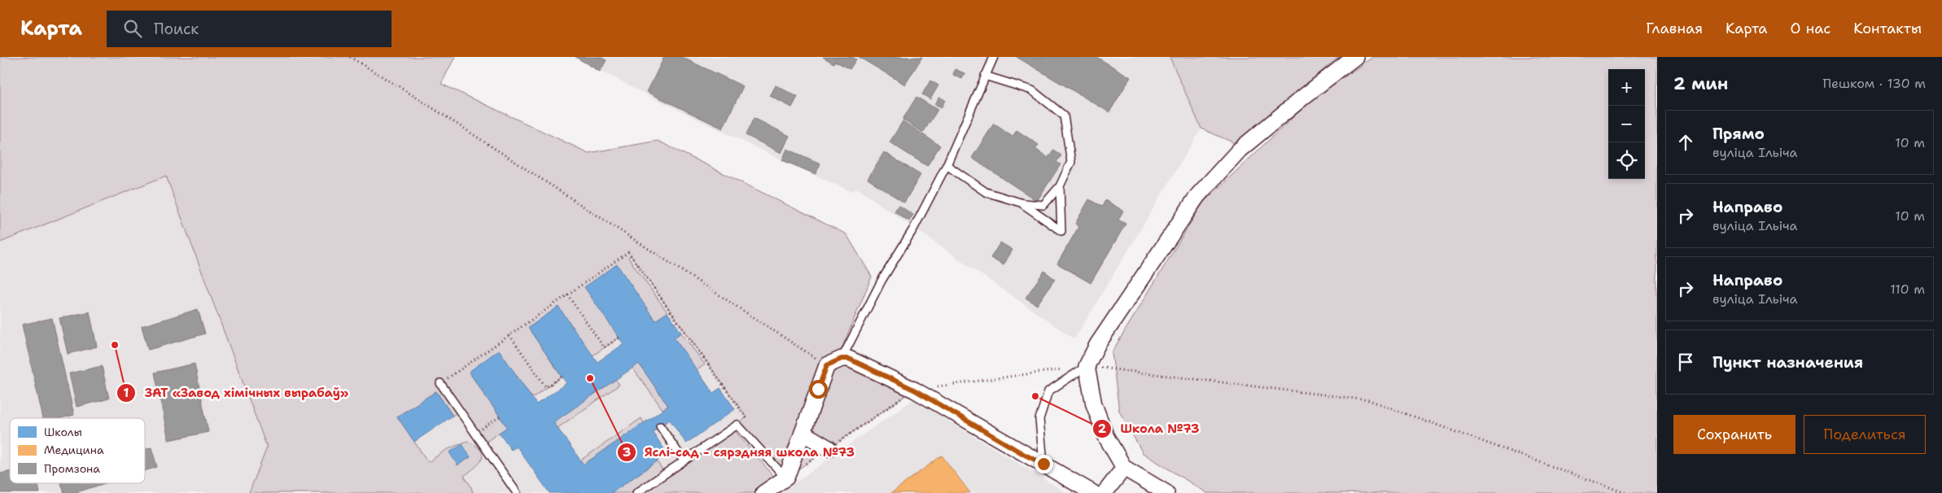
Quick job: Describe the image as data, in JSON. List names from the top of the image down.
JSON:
{
  "places": ["ЗАТ «Завод хімічных вырабаў»", "Яслі-сад - сярэдняя школа №73", "Школа №73"],
  "legend": ["Школы", "Медицина", "Промзона"],
  "page": {
    "header": "Карта",
    "search": "Поиск",
    "nav": [
      "Главная",
      "Карта",
      "О нас",
      "Контакты"
    ],
    "heading": ["2 мин", "Пешком · 130 m"],
    "map_buttons": ["+", "−"],
    "list": [
      ["Прямо", "вуліца Ільіча", "10 m"],
      ["Направо", "вуліца Ільіча", "10 m"],
      ["Направо", "вуліца Ільіча", "110 m"],
      "Пункт назначения"
    ],
    "buttons": ["Сохранить", "Поделиться"]
  }
}
